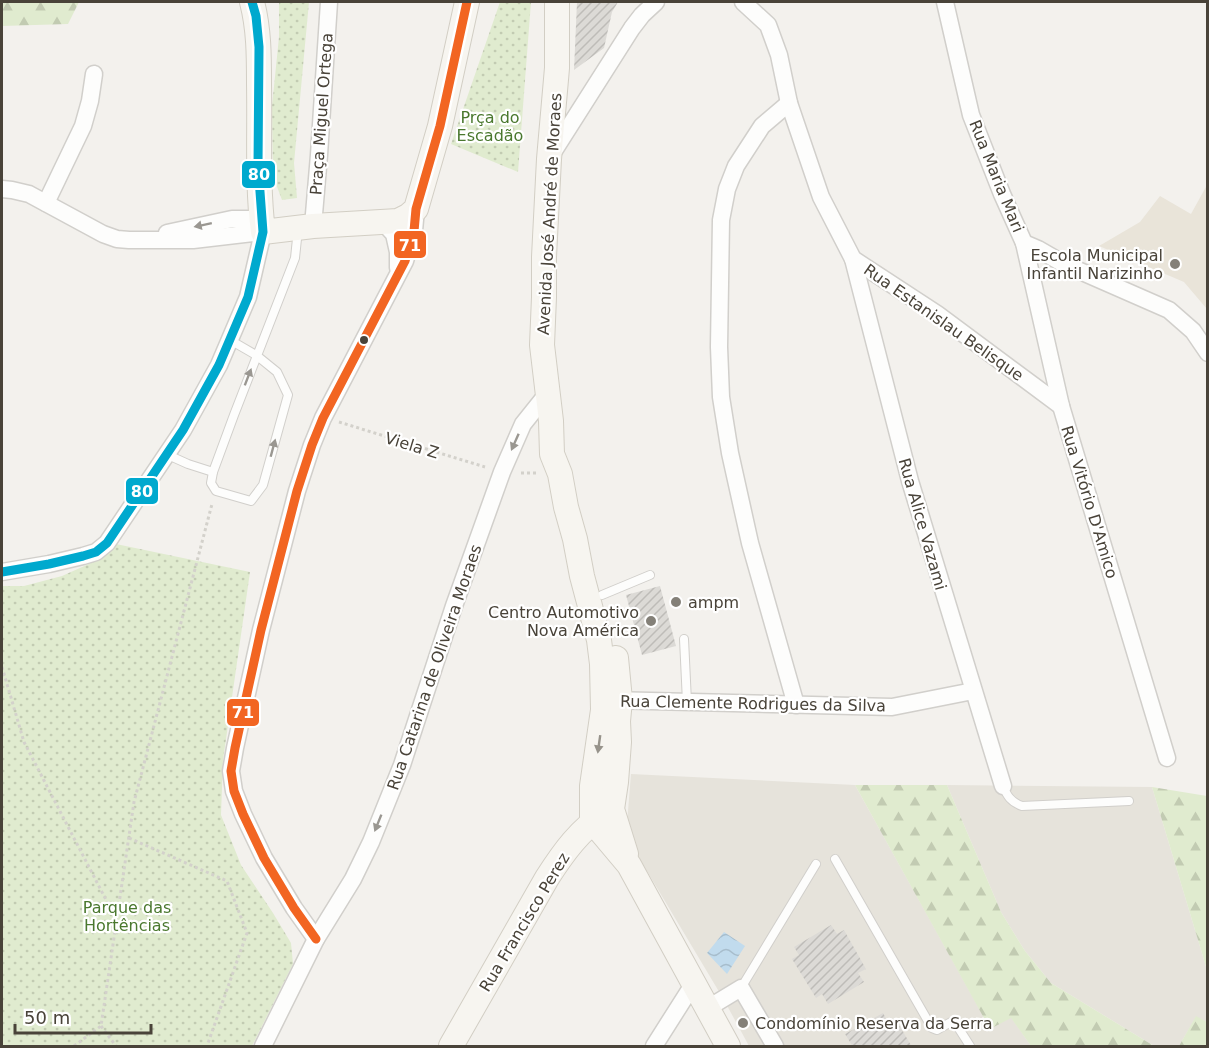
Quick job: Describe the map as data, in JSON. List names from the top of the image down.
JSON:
{
  "streets": {
    "street": [
      "Praça Miguel Ortega",
      "Rua Maria Mari",
      "Avenida José André de Moraes",
      "Rua Estanislau Belisque",
      "Rua Vitório D'Amico",
      "Rua Alice Vazami",
      "Rua Catarina de Oliveira Moraes",
      "Rua Clemente Rodrigues da Silva",
      "Rua Francisco Perez"
    ],
    "path": ["Viela Z"]
  },
  "crossings": [
    ["Rua Maria Mari", "Rua Vitório D'Amico"],
    ["Avenida José André de Moraes", "Viela Z"],
    ["Avenida José André de Moraes", "Rua Catarina de Oliveira Moraes"],
    ["Avenida José André de Moraes", "Rua Clemente Rodrigues da Silva"],
    ["Avenida José André de Moraes", "Rua Francisco Perez"],
    ["Rua Estanislau Belisque", "Rua Vitório D'Amico"],
    ["Rua Estanislau Belisque", "Rua Alice Vazami"],
    ["Viela Z", "Rua Catarina de Oliveira Moraes"],
    ["Rua Alice Vazami", "Rua Clemente Rodrigues da Silva"]
  ],
  "one_way": ["Rua Catarina de Oliveira Moraes"],
  "parks": ["Prça do Escadão", "Parque das Hortências"],
  "places": [
    "Escola Municipal Infantil Narizinho",
    "ampm",
    "Centro Automotivo Nova América",
    "Condomínio Reserva da Serra"
  ],
  "lines": ["transit line 80", "transit line 71"],
  "scale_bar": "50 m"
}
